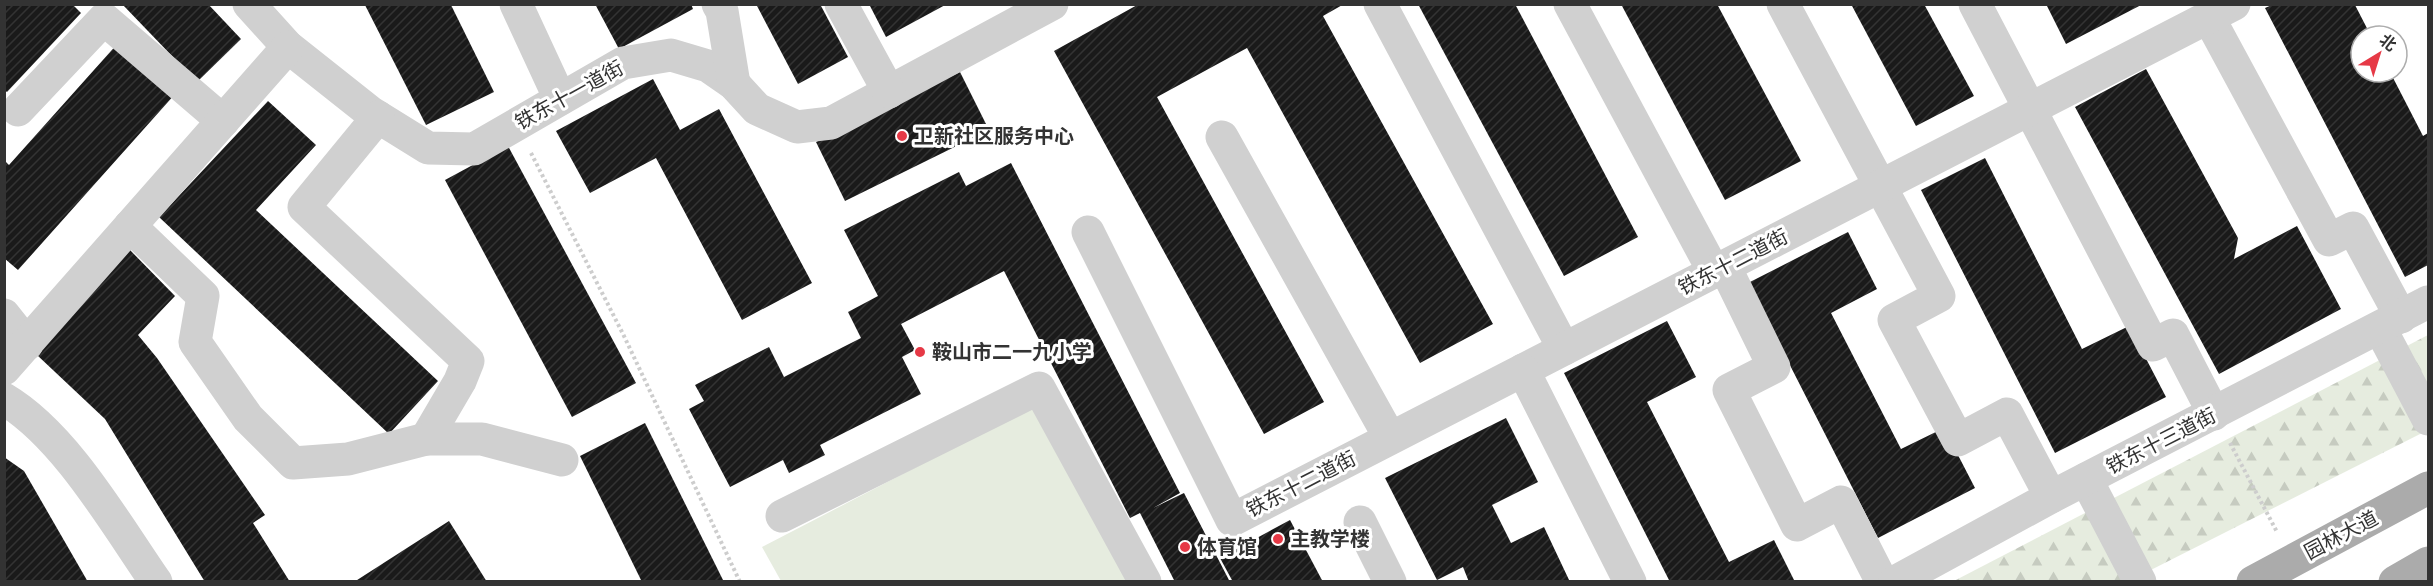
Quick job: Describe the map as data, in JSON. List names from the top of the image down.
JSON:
{
  "streets": {
    "main road": ["园林大道"],
    "street": ["铁东十一道街", "铁东十二道街", "铁东十三道街"]
  },
  "places": [
    "卫新社区服务中心",
    "鞍山市二一九小学",
    "主教学楼",
    "体育馆"
  ],
  "north": "top right"
}
